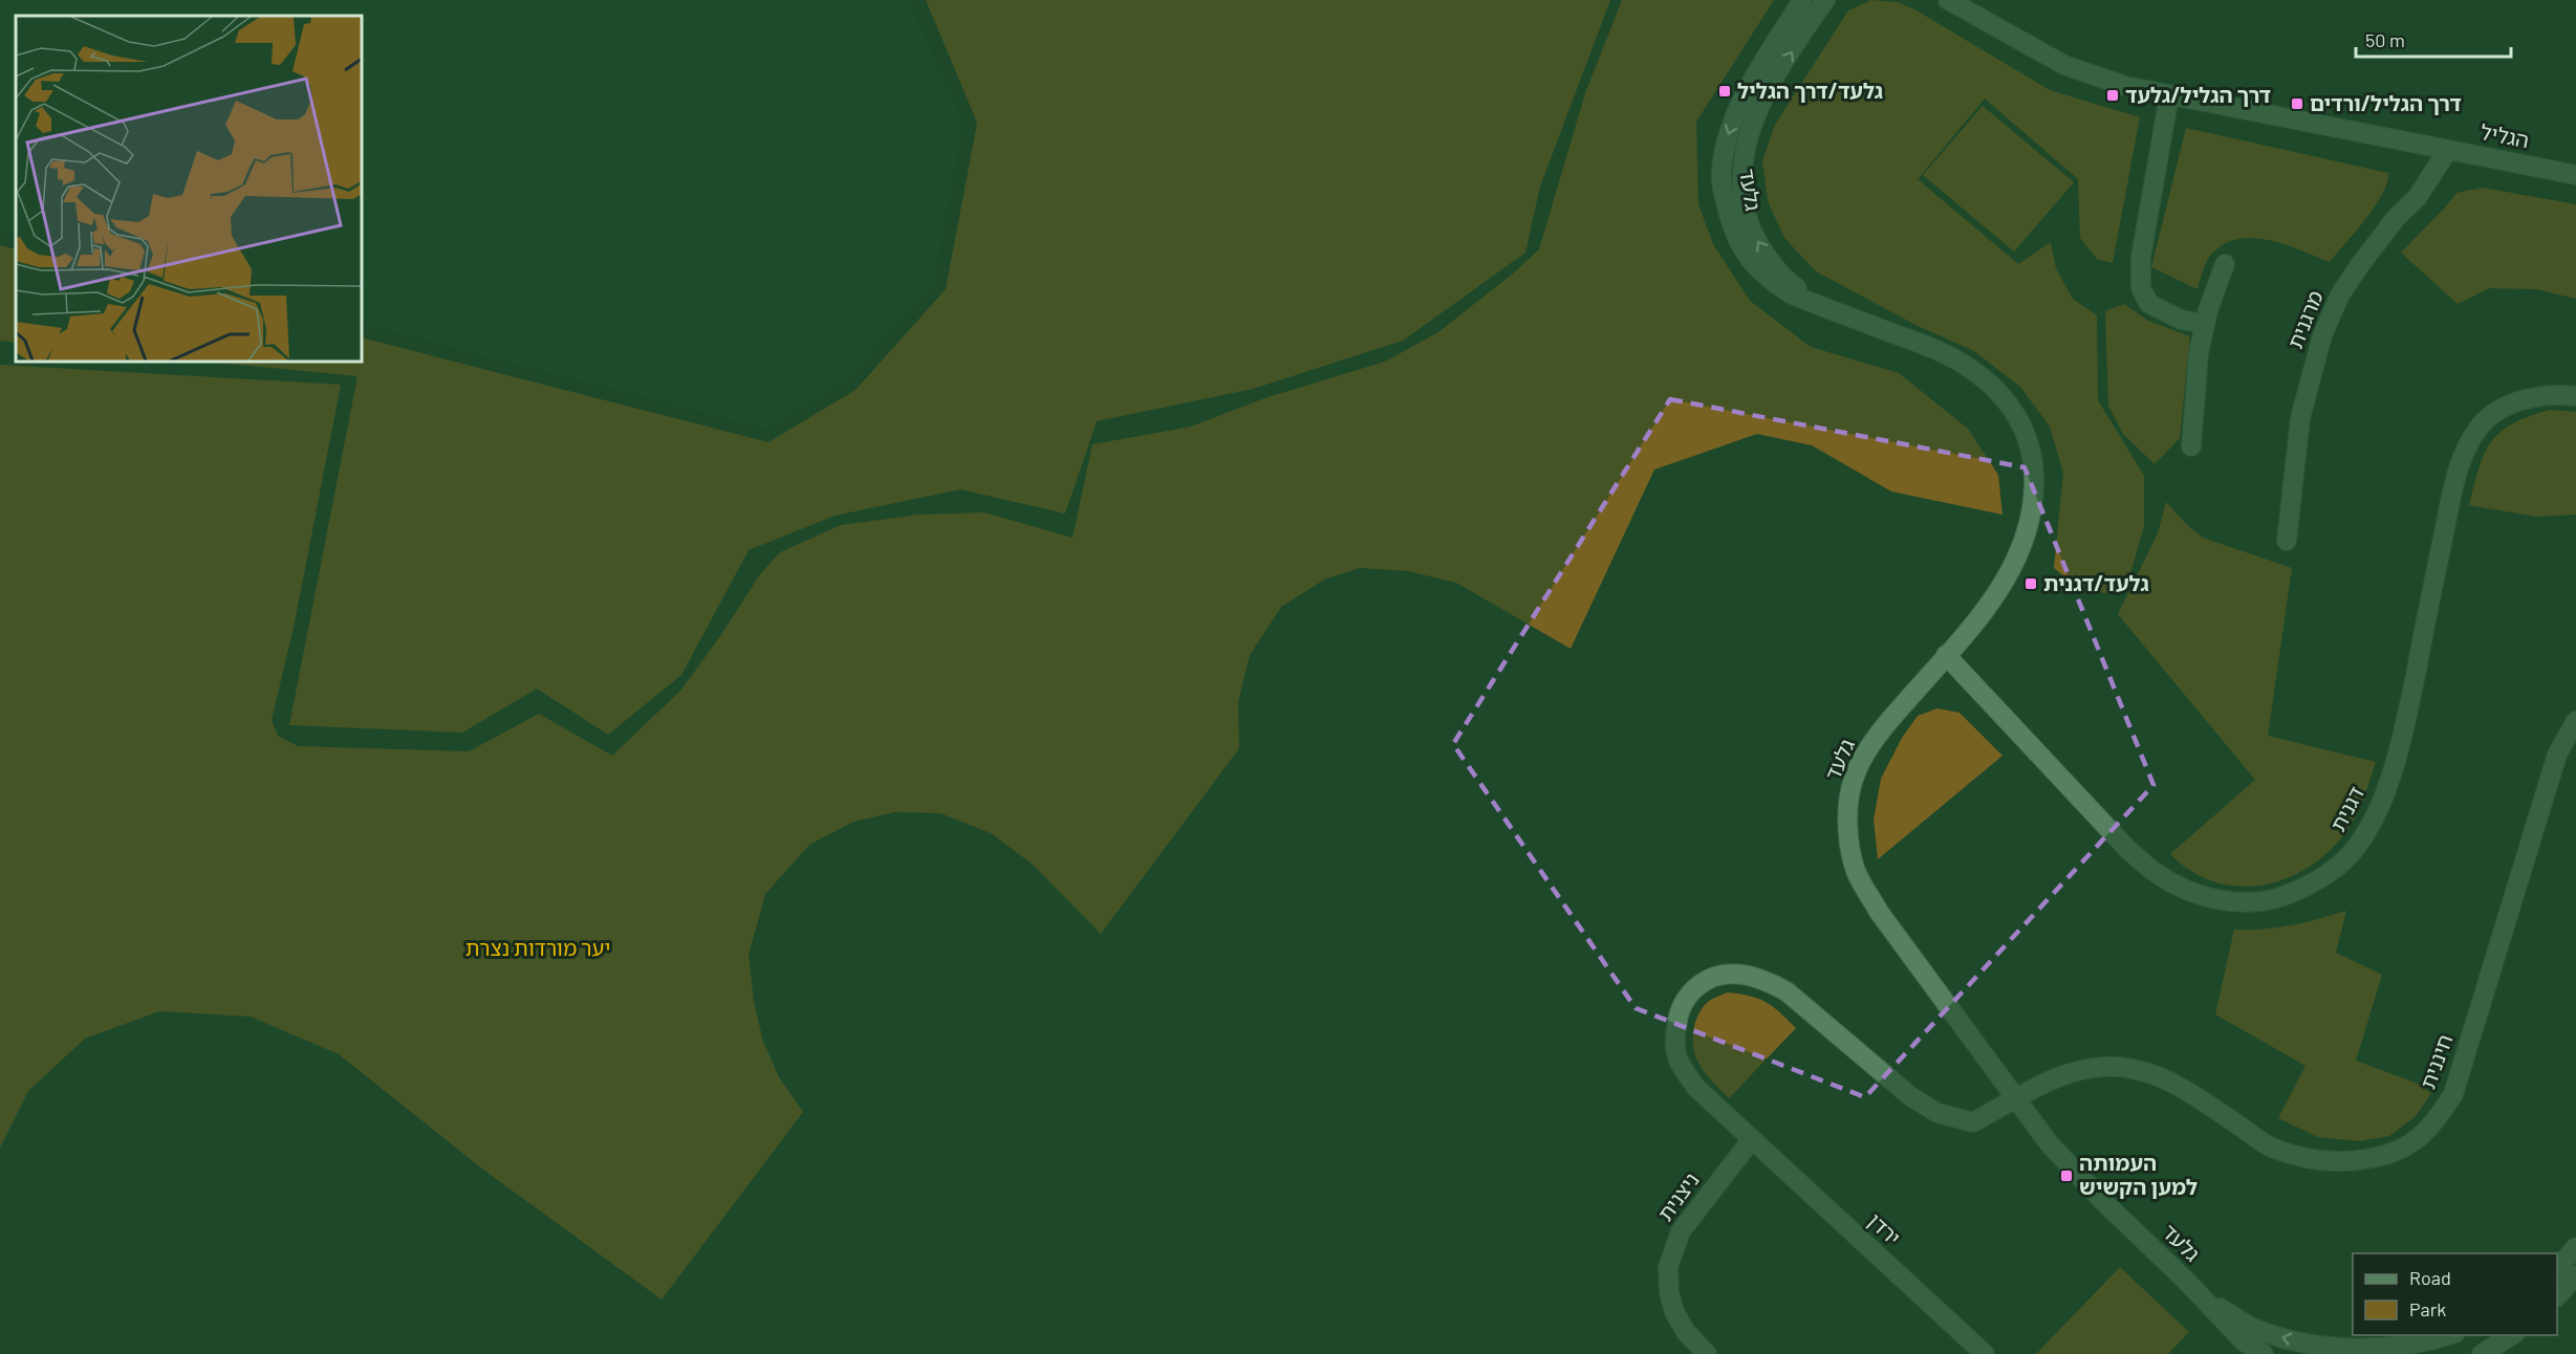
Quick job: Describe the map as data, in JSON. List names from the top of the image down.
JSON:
{
  "streets": {
    "street": [
      "הגליל",
      "גלעד",
      "מרגנית",
      "דגנית",
      "חיננית",
      "ניצנית",
      "ירדן"
    ]
  },
  "crossings": [
    ["הגליל", "מרגנית"],
    ["גלעד", "דגנית"],
    ["גלעד", "חיננית"],
    ["חיננית", "ניצנית"],
    ["חיננית", "ירדן"],
    ["ניצנית", "ירדן"]
  ],
  "parks": ["יער מורדות נצרת"],
  "places": {
    "transit": [
      "גלעד/דרך הגליל",
      "דרך הגליל/גלעד",
      "דרך הגליל/ורדים",
      "גלעד/דגנית",
      "העמותה למען הקשיש"
    ]
  },
  "legend": ["Road", "Park"],
  "scale_bar": "50 m"
}
